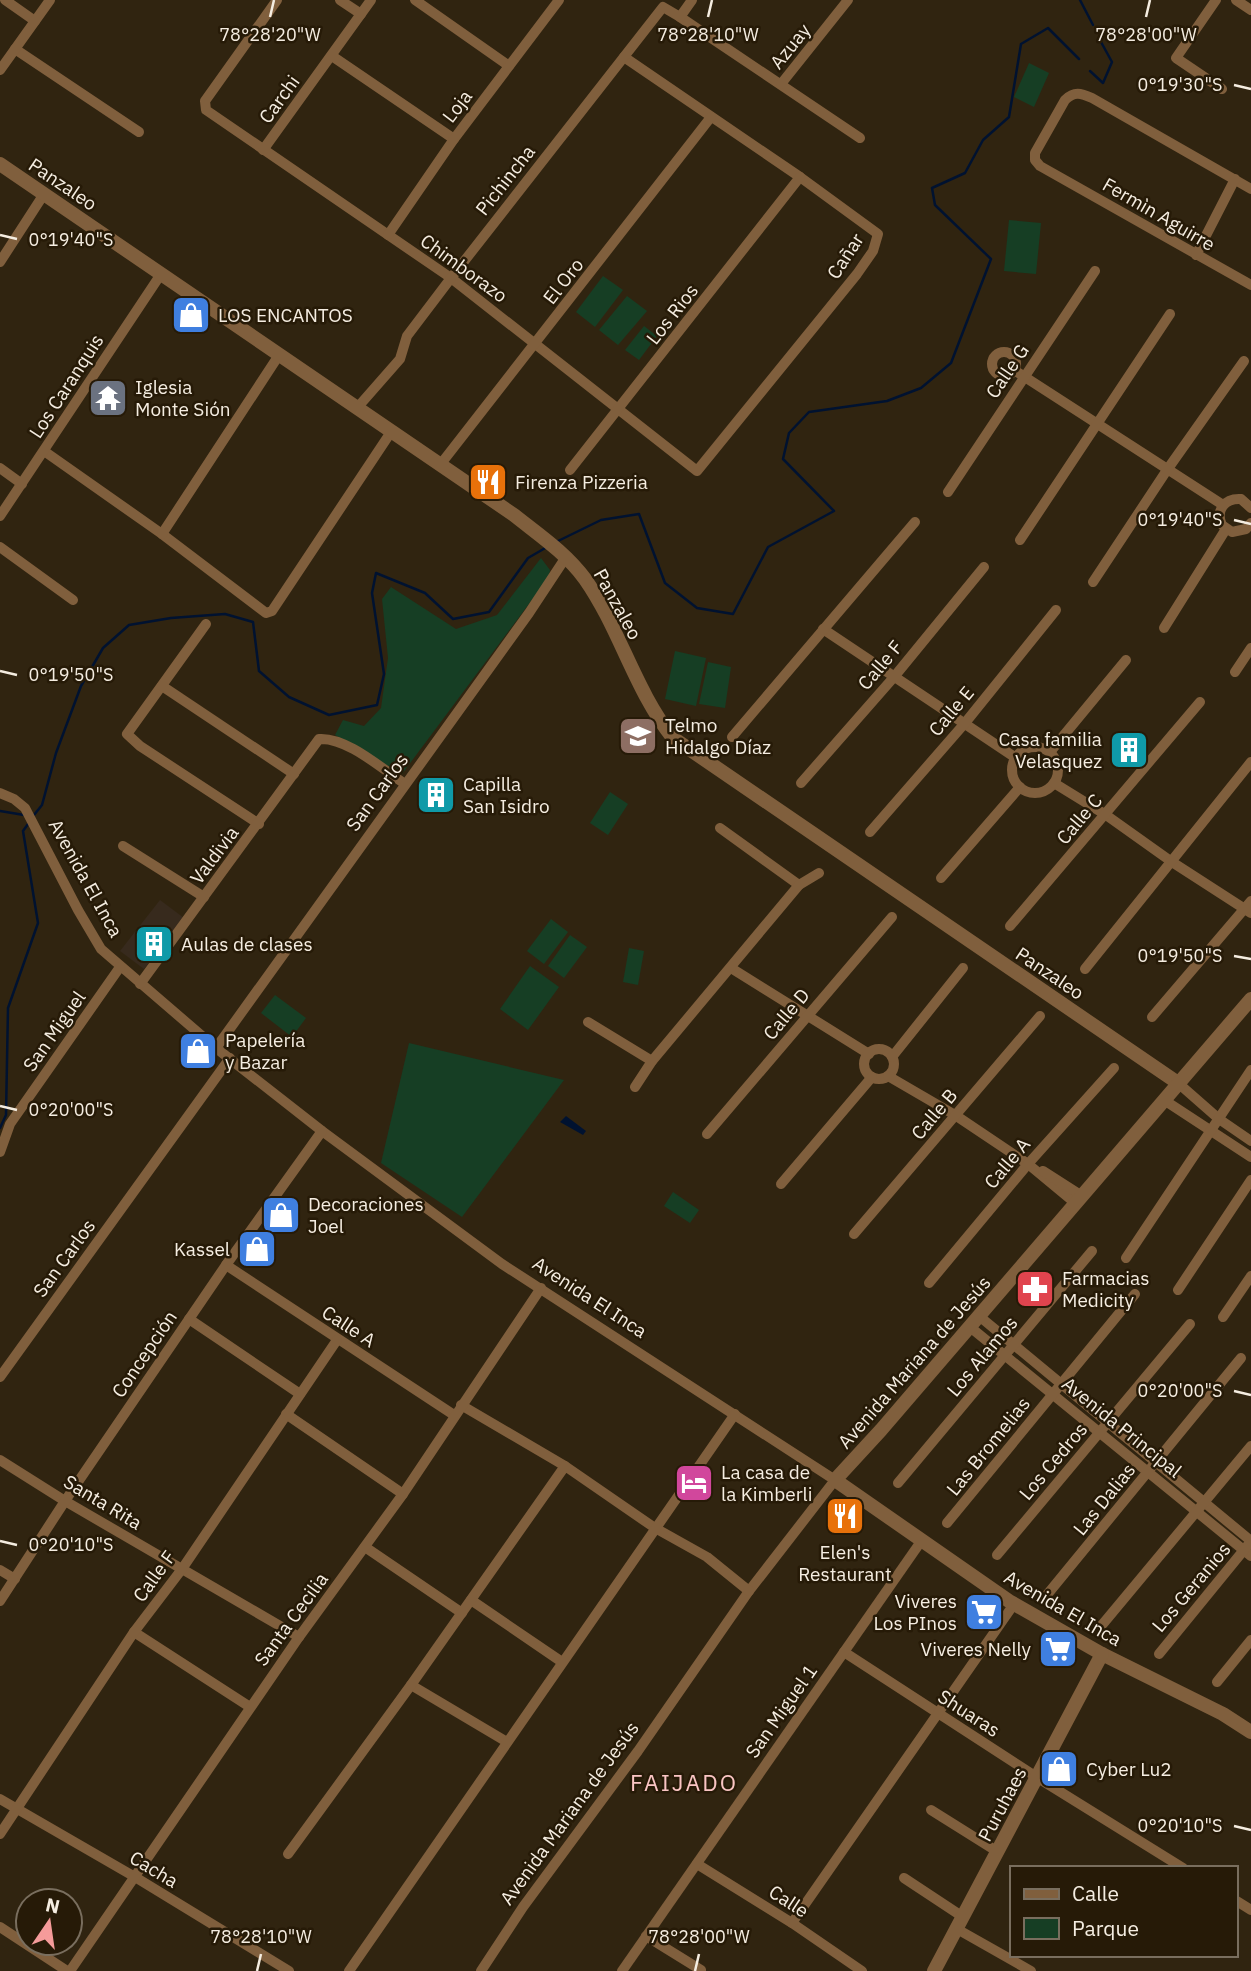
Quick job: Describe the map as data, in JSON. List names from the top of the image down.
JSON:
{
  "streets": {
    "street": [
      "Azuay",
      "Carchi",
      "Loja",
      "Pichincha",
      "Panzaleo",
      "Fermìn Aguirre",
      "Cañar",
      "Chimborazo",
      "El Oro",
      "Los Rios",
      "Calle G",
      "Los Caranquis",
      "Calle F",
      "Calle E",
      "San Carlos",
      "Calle C",
      "Valdivia",
      "Avenida El Inca",
      "Calle D",
      "San Miguel",
      "Calle B",
      "Calle A",
      "Concepción",
      "Los Alamos",
      "Avenida Mariana de Jesús",
      "Avenida Principal",
      "Las Bromelias",
      "Los Cedros",
      "Las Dalias",
      "Santa Rita",
      "Los Geranios",
      "Santa Cecilia",
      "San Miguel 1",
      "Shuaras",
      "Puruhaes",
      "Cacha",
      "Calle"
    ]
  },
  "crossings": [
    ["Carchi", "Chimborazo"],
    ["Loja", "Chimborazo"],
    ["Pichincha", "Panzaleo"],
    ["Pichincha", "Cañar"],
    ["Pichincha", "Chimborazo"],
    ["Panzaleo", "El Oro"],
    ["Panzaleo", "Los Caranquis"],
    ["Panzaleo", "San Carlos"],
    ["Panzaleo", "Avenida Mariana de Jesús"],
    ["Cañar", "Chimborazo"],
    ["Cañar", "El Oro"],
    ["Cañar", "Los Rios"],
    ["Chimborazo", "El Oro"],
    ["Chimborazo", "Los Rios"],
    ["Calle F", "Calle A"],
    ["Calle F", "Santa Rita"],
    ["Calle F", "Cacha"],
    ["San Carlos", "Valdivia"],
    ["San Carlos", "Avenida El Inca"],
    ["Valdivia", "Avenida El Inca"],
    ["Avenida El Inca", "San Miguel"],
    ["Avenida El Inca", "Concepción"],
    ["Avenida El Inca", "Avenida Mariana de Jesús"],
    ["Avenida El Inca", "Santa Cecilia"],
    ["Avenida El Inca", "San Miguel 1"],
    ["Avenida El Inca", "Puruhaes"],
    ["Calle A", "Concepción"],
    ["Calle A", "Santa Cecilia"],
    ["Concepción", "Santa Rita"],
    ["Los Alamos", "Avenida Principal"],
    ["Avenida Mariana de Jesús", "Avenida Principal"],
    ["Avenida Principal", "Las Bromelias"],
    ["Avenida Principal", "Los Cedros"],
    ["Avenida Principal", "Las Dalias"],
    ["Avenida Principal", "Los Geranios"],
    ["Santa Rita", "Santa Cecilia"],
    ["Santa Cecilia", "Cacha"],
    ["San Miguel 1", "Shuaras"],
    ["San Miguel 1", "Calle"],
    ["Shuaras", "Puruhaes"]
  ],
  "districts": ["FAIJADO"],
  "places": {
    "shop": [
      "LOS ENCANTOS",
      "Papelería y Bazar",
      "Decoraciones Joel",
      "Kassel",
      "Cyber Lu2"
    ],
    "temple": ["Iglesia Monte Sión"],
    "restaurant": ["Firenza Pizzeria", "Elen's Restaurant"],
    "school or university": ["Telmo Hidalgo Díaz"],
    "building": ["Casa familia Velasquez", "Capilla San Isidro", "Aulas de clases"],
    "pharmacy": ["Farmacias Medicity"],
    "hotel": ["La casa de la Kimberli"],
    "supermarket": ["Viveres Los PInos", "Viveres Nelly"]
  },
  "legend": ["Calle", "Parque"],
  "north": "top",
  "coordinates": [
    "78°28'20\"W",
    "78°28'10\"W",
    "78°28'00\"W",
    "0°19'30\"S",
    "0°19'40\"S",
    "0°19'50\"S",
    "0°20'00\"S",
    "0°20'10\"S"
  ]
}
